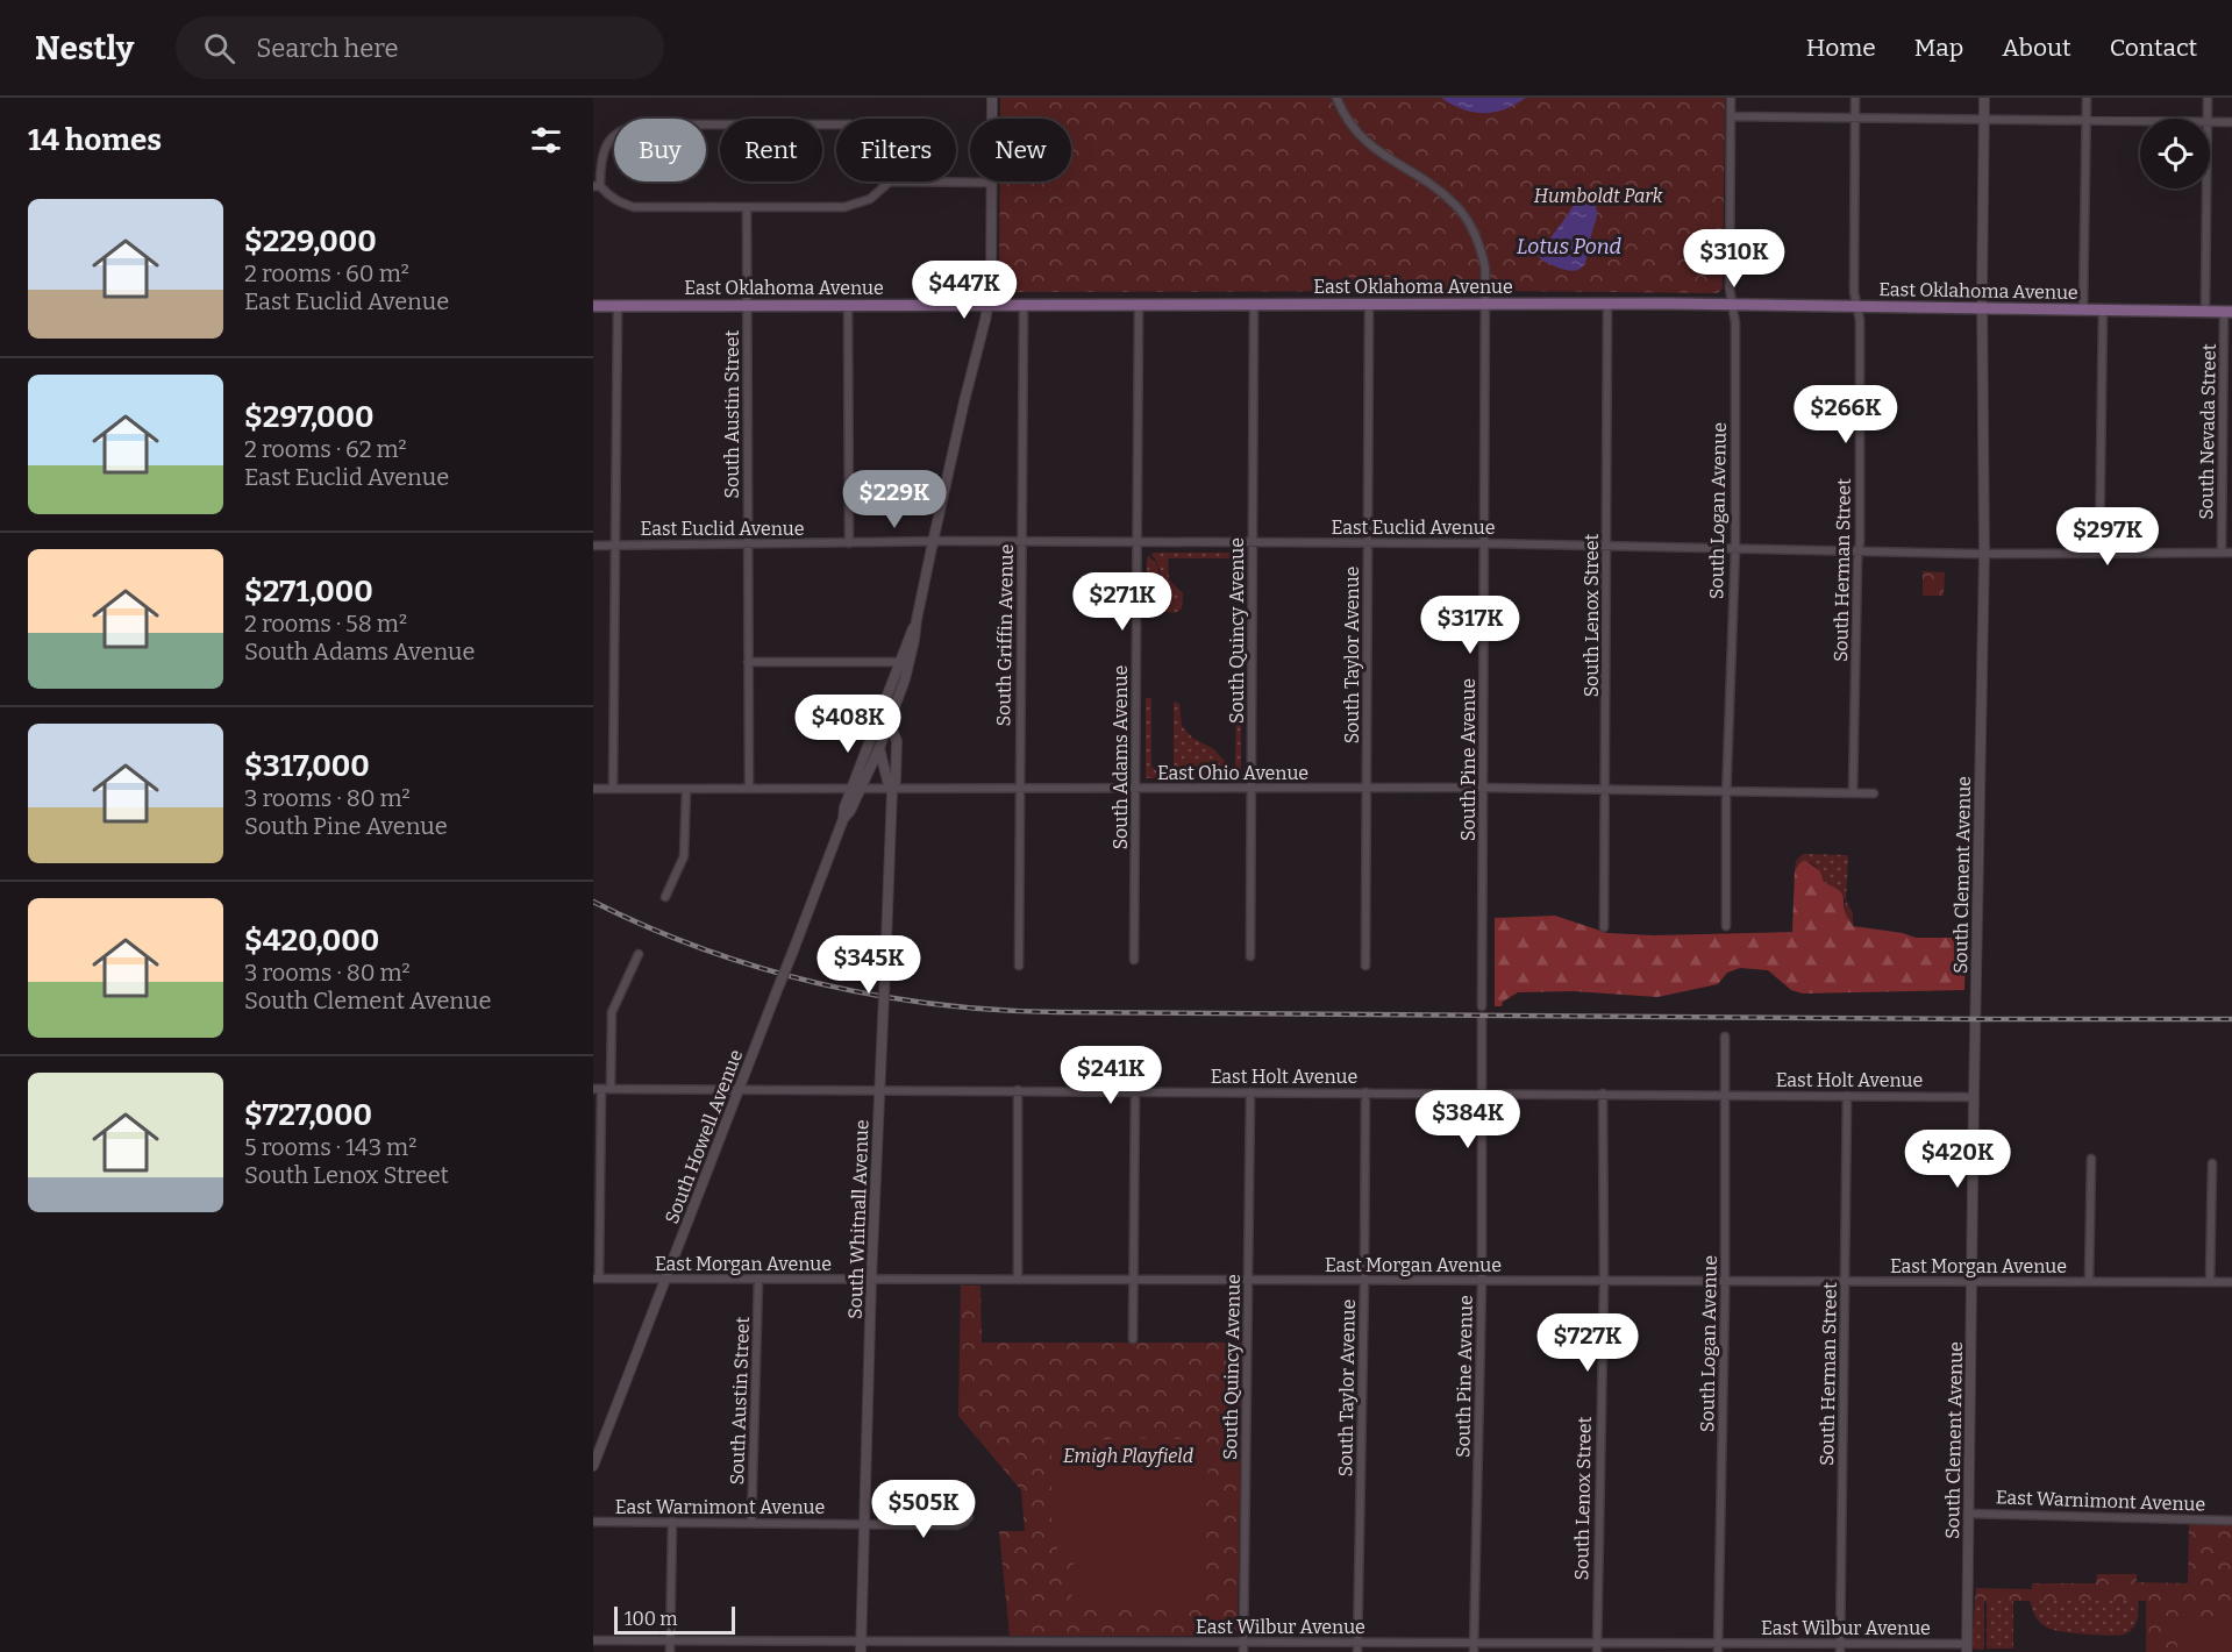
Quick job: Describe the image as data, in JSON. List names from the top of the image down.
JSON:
{
  "streets": {
    "main road": ["East Oklahoma Avenue"],
    "street": [
      "South Austin Street",
      "South Nevada Street",
      "South Logan Avenue",
      "East Euclid Avenue",
      "South Herman Street",
      "South Lenox Street",
      "South Quincy Avenue",
      "South Griffin Avenue",
      "South Taylor Avenue",
      "South Adams Avenue",
      "South Pine Avenue",
      "East Ohio Avenue",
      "South Clement Avenue",
      "East Holt Avenue",
      "South Howell Avenue",
      "South Whitnall Avenue",
      "East Morgan Avenue",
      "East Warnimont Avenue",
      "East Wilbur Avenue"
    ]
  },
  "crossings": [
    ["East Oklahoma Avenue", "South Austin Street"],
    ["East Oklahoma Avenue", "South Nevada Street"],
    ["East Oklahoma Avenue", "South Logan Avenue"],
    ["East Oklahoma Avenue", "South Herman Street"],
    ["East Oklahoma Avenue", "South Lenox Street"],
    ["East Oklahoma Avenue", "South Quincy Avenue"],
    ["East Oklahoma Avenue", "South Griffin Avenue"],
    ["East Oklahoma Avenue", "South Taylor Avenue"],
    ["East Oklahoma Avenue", "South Adams Avenue"],
    ["East Oklahoma Avenue", "South Pine Avenue"],
    ["East Oklahoma Avenue", "South Clement Avenue"],
    ["East Oklahoma Avenue", "South Howell Avenue"],
    ["South Austin Street", "East Euclid Avenue"],
    ["South Austin Street", "East Ohio Avenue"],
    ["South Austin Street", "East Morgan Avenue"],
    ["South Austin Street", "East Warnimont Avenue"],
    ["South Nevada Street", "East Euclid Avenue"],
    ["South Logan Avenue", "East Euclid Avenue"],
    ["South Logan Avenue", "East Ohio Avenue"],
    ["South Logan Avenue", "East Holt Avenue"],
    ["South Logan Avenue", "East Morgan Avenue"],
    ["South Logan Avenue", "East Wilbur Avenue"],
    ["East Euclid Avenue", "South Herman Street"],
    ["East Euclid Avenue", "South Lenox Street"],
    ["East Euclid Avenue", "South Quincy Avenue"],
    ["East Euclid Avenue", "South Griffin Avenue"],
    ["East Euclid Avenue", "South Taylor Avenue"],
    ["East Euclid Avenue", "South Adams Avenue"],
    ["East Euclid Avenue", "South Pine Avenue"],
    ["East Euclid Avenue", "South Clement Avenue"],
    ["East Euclid Avenue", "South Howell Avenue"],
    ["South Herman Street", "East Ohio Avenue"],
    ["South Herman Street", "East Holt Avenue"],
    ["South Herman Street", "East Morgan Avenue"],
    ["South Herman Street", "East Wilbur Avenue"],
    ["South Lenox Street", "East Ohio Avenue"],
    ["South Lenox Street", "East Holt Avenue"],
    ["South Lenox Street", "East Morgan Avenue"],
    ["South Lenox Street", "East Wilbur Avenue"],
    ["South Quincy Avenue", "East Ohio Avenue"],
    ["South Quincy Avenue", "East Holt Avenue"],
    ["South Quincy Avenue", "East Morgan Avenue"],
    ["South Quincy Avenue", "East Wilbur Avenue"],
    ["South Griffin Avenue", "East Ohio Avenue"],
    ["South Taylor Avenue", "East Ohio Avenue"],
    ["South Taylor Avenue", "East Holt Avenue"],
    ["South Taylor Avenue", "East Morgan Avenue"],
    ["South Taylor Avenue", "East Wilbur Avenue"],
    ["South Adams Avenue", "East Ohio Avenue"],
    ["South Pine Avenue", "East Ohio Avenue"],
    ["South Pine Avenue", "East Holt Avenue"],
    ["South Pine Avenue", "East Morgan Avenue"],
    ["South Pine Avenue", "East Wilbur Avenue"],
    ["East Ohio Avenue", "South Howell Avenue"],
    ["East Ohio Avenue", "South Whitnall Avenue"],
    ["South Clement Avenue", "East Holt Avenue"],
    ["South Clement Avenue", "East Morgan Avenue"],
    ["South Clement Avenue", "East Warnimont Avenue"],
    ["South Clement Avenue", "East Wilbur Avenue"],
    ["East Holt Avenue", "South Howell Avenue"],
    ["East Holt Avenue", "South Whitnall Avenue"],
    ["South Howell Avenue", "South Whitnall Avenue"],
    ["South Howell Avenue", "East Morgan Avenue"],
    ["South Whitnall Avenue", "East Morgan Avenue"],
    ["South Whitnall Avenue", "East Warnimont Avenue"],
    ["South Whitnall Avenue", "East Wilbur Avenue"]
  ],
  "water": ["Lotus Pond"],
  "parks": ["Humboldt Park", "Emigh Playfield"],
  "scale_bar": "100 m",
  "page": {
    "header": "Nestly",
    "search": "Search here",
    "nav": [
      "Home",
      "Map",
      "About",
      "Contact"
    ],
    "heading": "14 homes",
    "chip": [
      "Buy",
      "Rent",
      "Filters",
      "New"
    ],
    "list": [
      {
        "name": "$229,000",
        "note": "2 rooms · 60 m² · East Euclid Avenue"
      },
      {
        "name": "$297,000",
        "note": "2 rooms · 62 m² · East Euclid Avenue"
      },
      {
        "name": "$271,000",
        "note": "2 rooms · 58 m² · South Adams Avenue"
      },
      {
        "name": "$317,000",
        "note": "3 rooms · 80 m² · South Pine Avenue"
      },
      {
        "name": "$420,000",
        "note": "3 rooms · 80 m² · South Clement Avenue"
      },
      {
        "name": "$727,000",
        "note": "5 rooms · 143 m² · South Lenox Street"
      }
    ],
    "price": [
      "$310K",
      "$447K",
      "$266K",
      "$229K",
      "$297K",
      "$271K",
      "$317K",
      "$408K",
      "$345K",
      "$241K",
      "$384K",
      "$420K",
      "$727K",
      "$505K"
    ],
    "scale": "100 m"
  }
}
